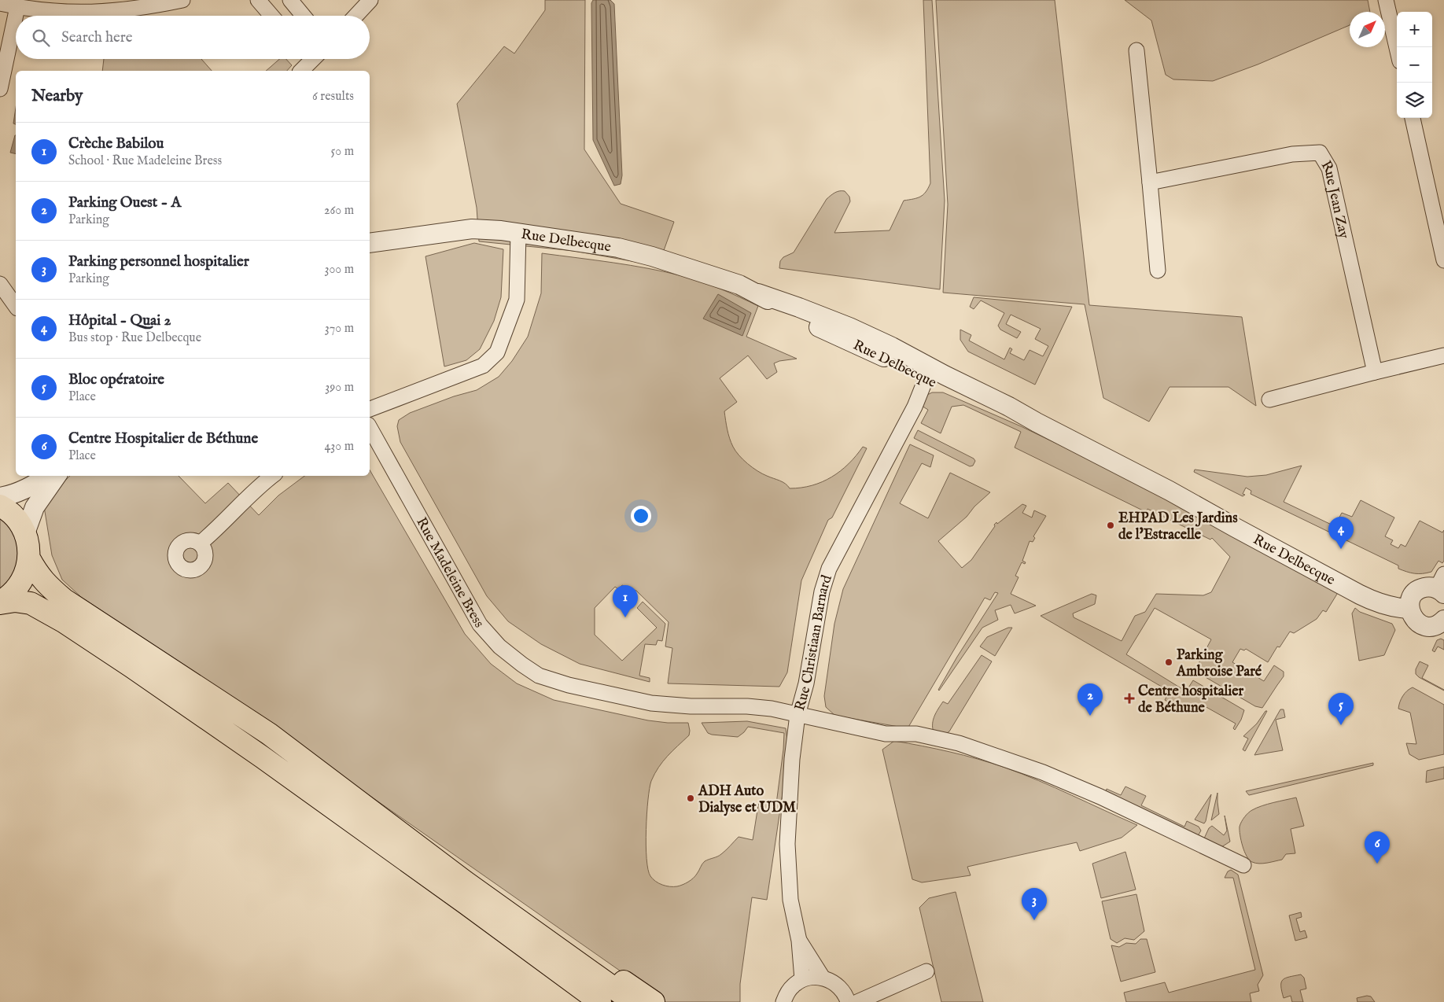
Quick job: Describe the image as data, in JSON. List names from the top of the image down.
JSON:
{
  "streets": {
    "street": [
      "Rue Jean Zay",
      "Rue Delbecque",
      "Rue Madeleine Bress",
      "Rue Christiaan Barnard"
    ]
  },
  "crossings": [
    ["Rue Delbecque", "Rue Christiaan Barnard"],
    ["Rue Madeleine Bress", "Rue Christiaan Barnard"]
  ],
  "places": {
    "other": ["EHPAD Les Jardins de l'Estracelle", "Parking Ambroise Paré", "ADH Auto Dialyse et UDM"],
    "health": ["Centre hospitalier de Béthune"]
  },
  "north": "top right",
  "page": {
    "map_buttons": ["+", "−"],
    "search": "Search here",
    "heading": ["Nearby", "6 results"],
    "list": [
      {
        "mark": "1",
        "name": "Crèche Babilou",
        "note": "School · Rue Madeleine Bress",
        "value": "50 m"
      },
      {
        "mark": "2",
        "name": "Parking Ouest - A",
        "note": "Parking",
        "value": "260 m"
      },
      {
        "mark": "3",
        "name": "Parking personnel hospitalier",
        "note": "Parking",
        "value": "300 m"
      },
      {
        "mark": "4",
        "name": "Hôpital - Quai 2",
        "note": "Bus stop · Rue Delbecque",
        "value": "370 m"
      },
      {
        "mark": "5",
        "name": "Bloc opératoire",
        "note": "Place",
        "value": "390 m"
      },
      {
        "mark": "6",
        "name": "Centre Hospitalier de Béthune",
        "note": "Place",
        "value": "430 m"
      }
    ],
    "pins": [
      "4",
      "1",
      "2",
      "5",
      "6",
      "3"
    ]
  }
}
